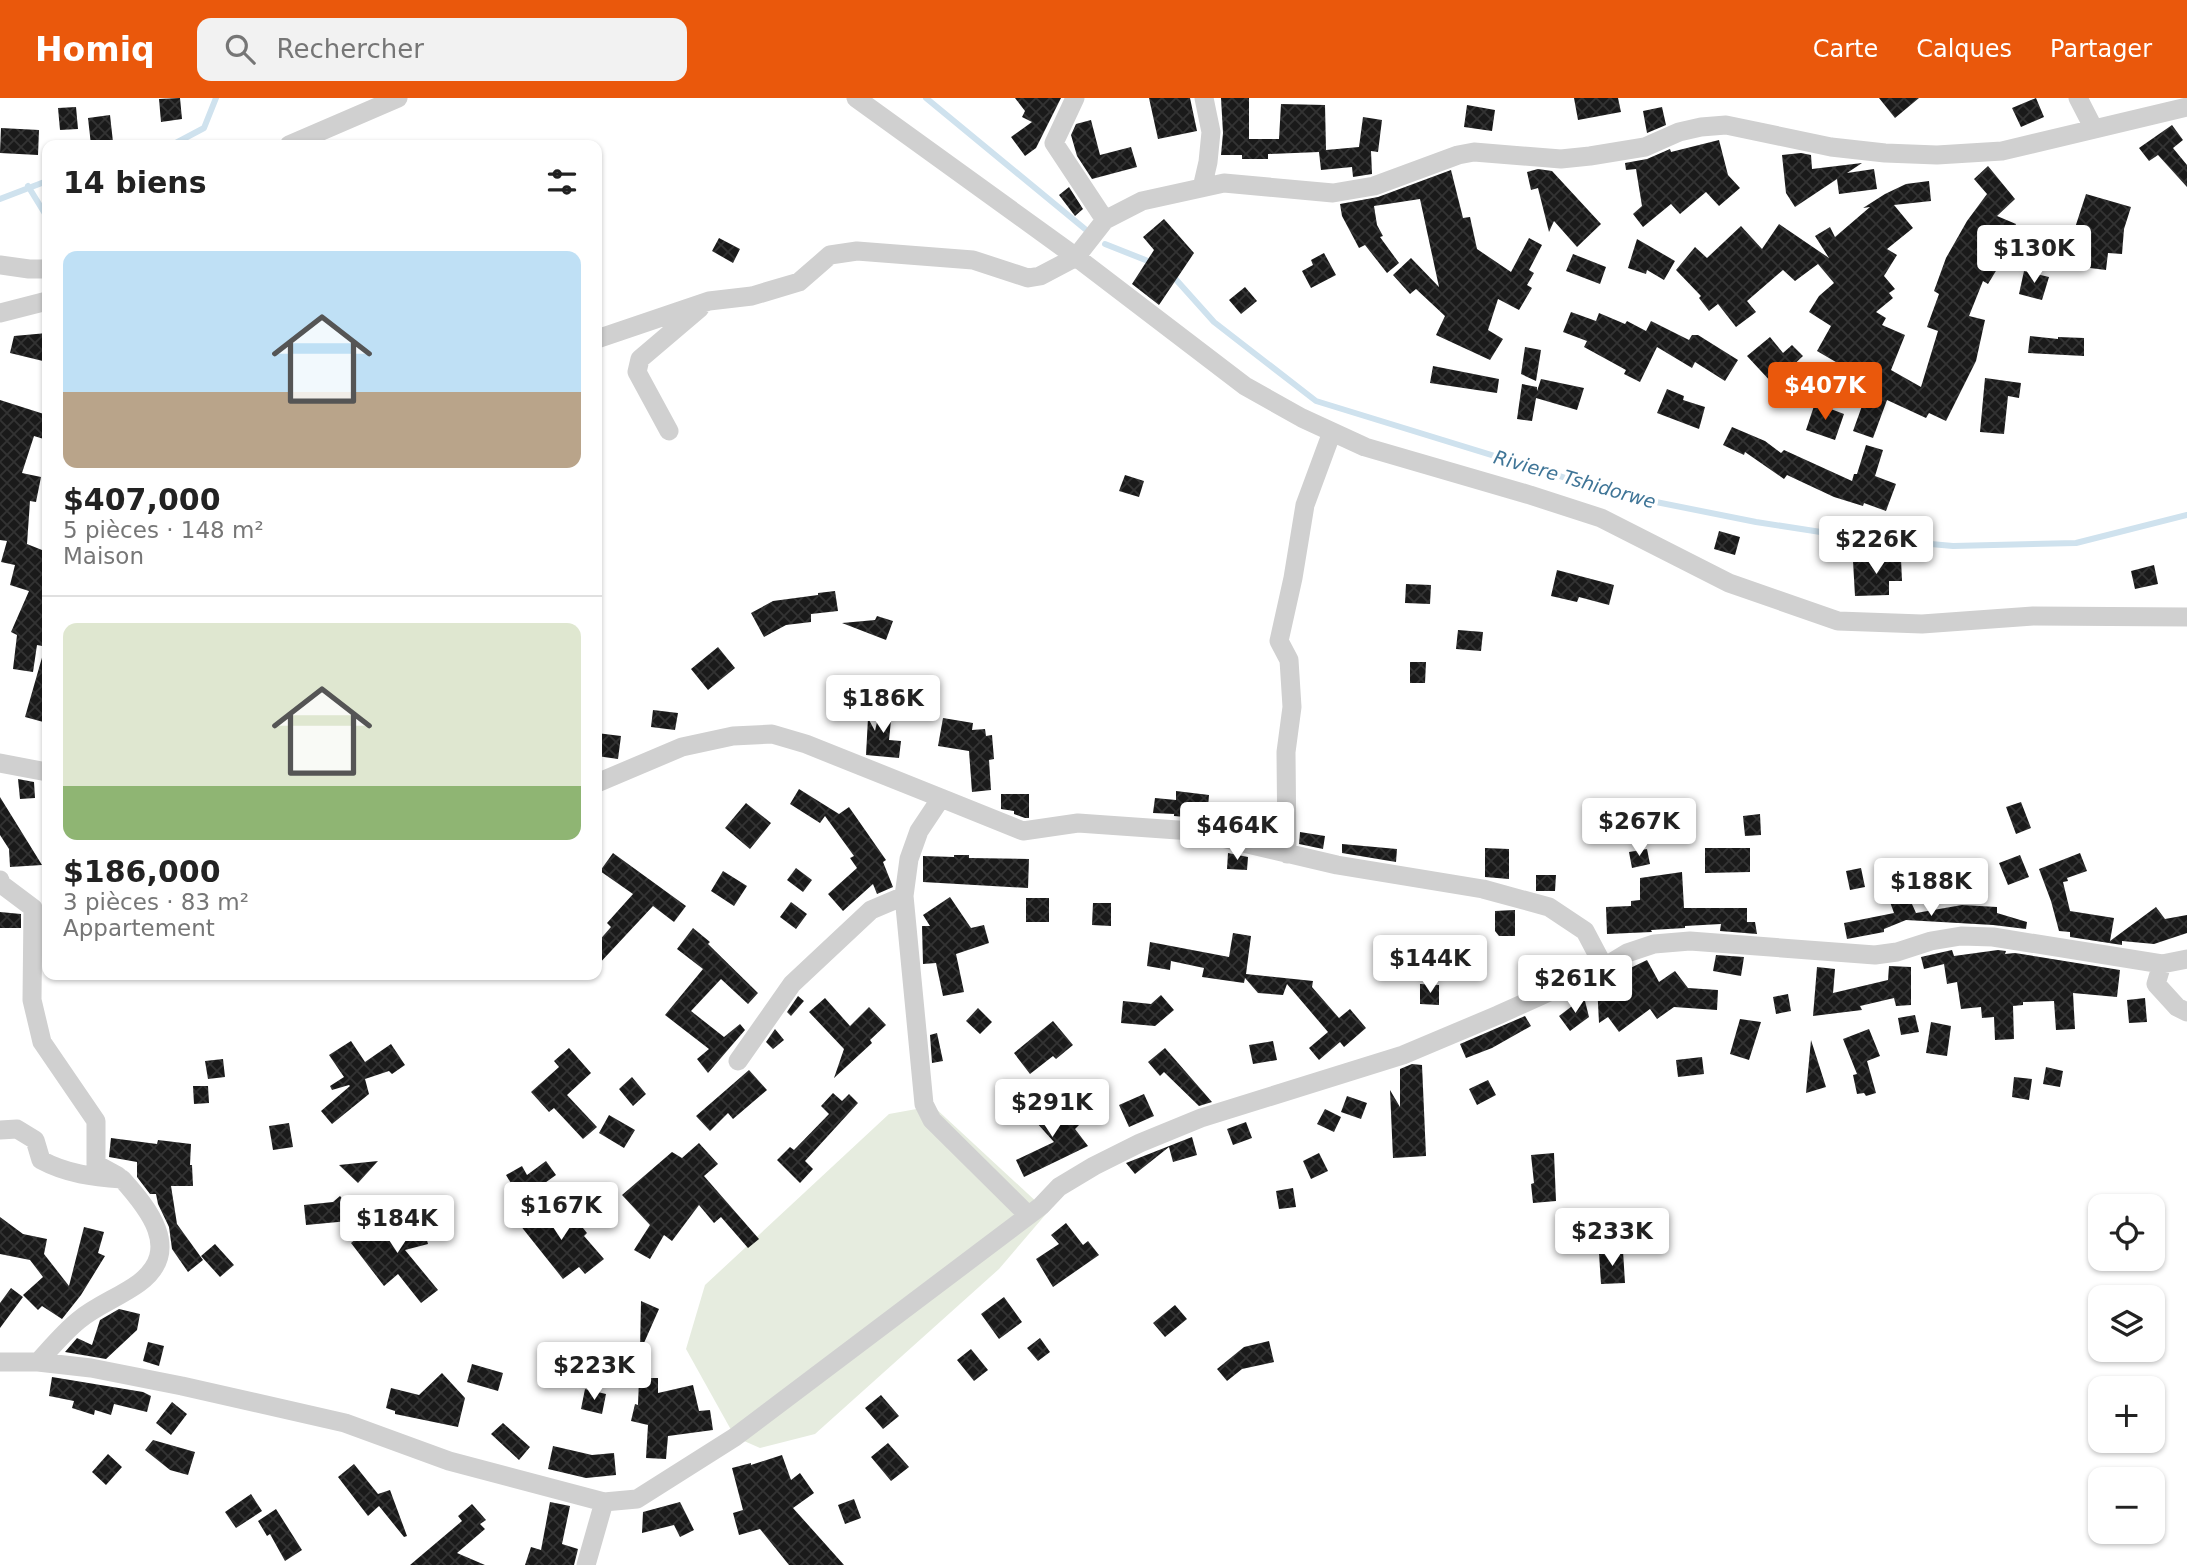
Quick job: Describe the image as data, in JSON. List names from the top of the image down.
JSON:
{
  "water": ["Riviere Tshidorwe"],
  "page": {
    "header": "Homiq",
    "search": "Rechercher",
    "nav": ["Carte", "Calques", "Partager"],
    "heading": "14 biens",
    "list": [
      {
        "name": "$407,000",
        "note": "5 pièces · 148 m² · Maison"
      },
      {
        "name": "$186,000",
        "note": "3 pièces · 83 m² · Appartement"
      }
    ],
    "price": [
      "$130K",
      "$407K",
      "$226K",
      "$186K",
      "$267K",
      "$464K",
      "$188K",
      "$144K",
      "$261K",
      "$291K",
      "$167K",
      "$184K",
      "$233K",
      "$223K"
    ],
    "map_buttons": ["+", "−"]
  }
}
